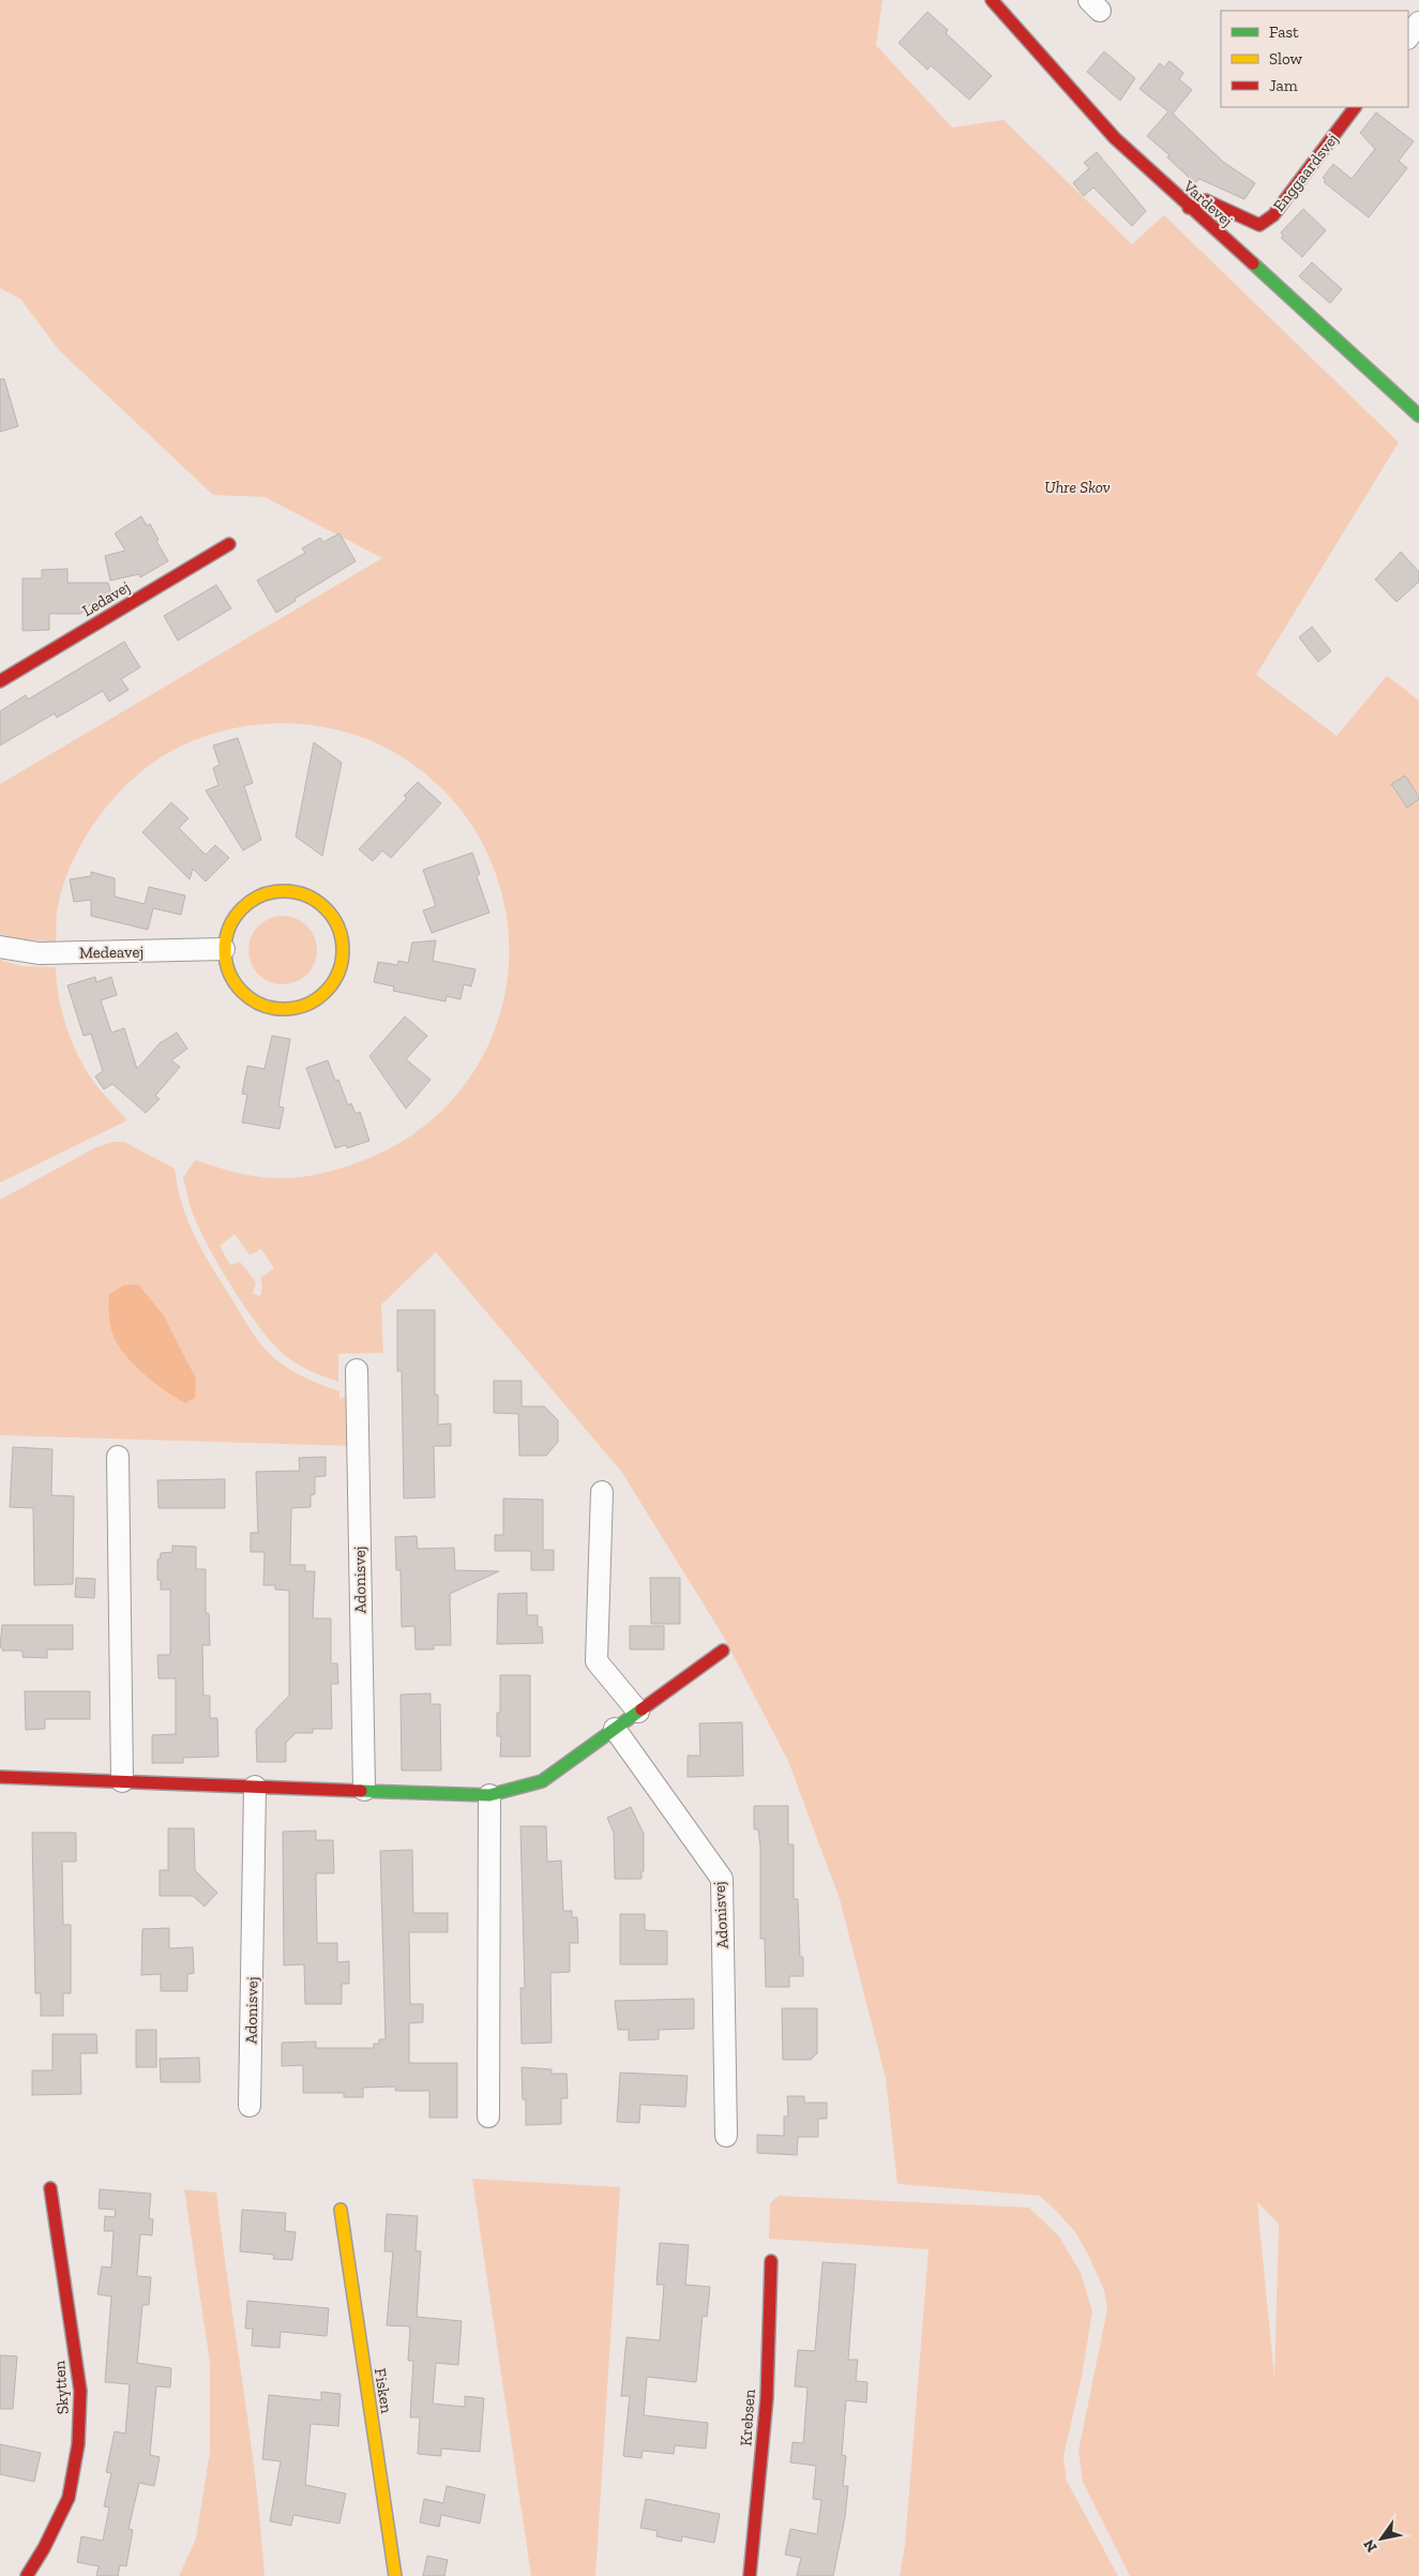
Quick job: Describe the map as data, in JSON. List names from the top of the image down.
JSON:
{
  "streets": {
    "street": [
      "Enggaardsvej",
      "Vardevej",
      "Ledavej",
      "Medeavej",
      "Adonisvej",
      "Skytten",
      "Fisken",
      "Krebsen"
    ]
  },
  "crossings": [
    ["Enggaardsvej", "Vardevej"]
  ],
  "parks": ["Uhre Skov"],
  "legend": ["Fast", "Slow", "Jam"],
  "north": "bottom left"
}
